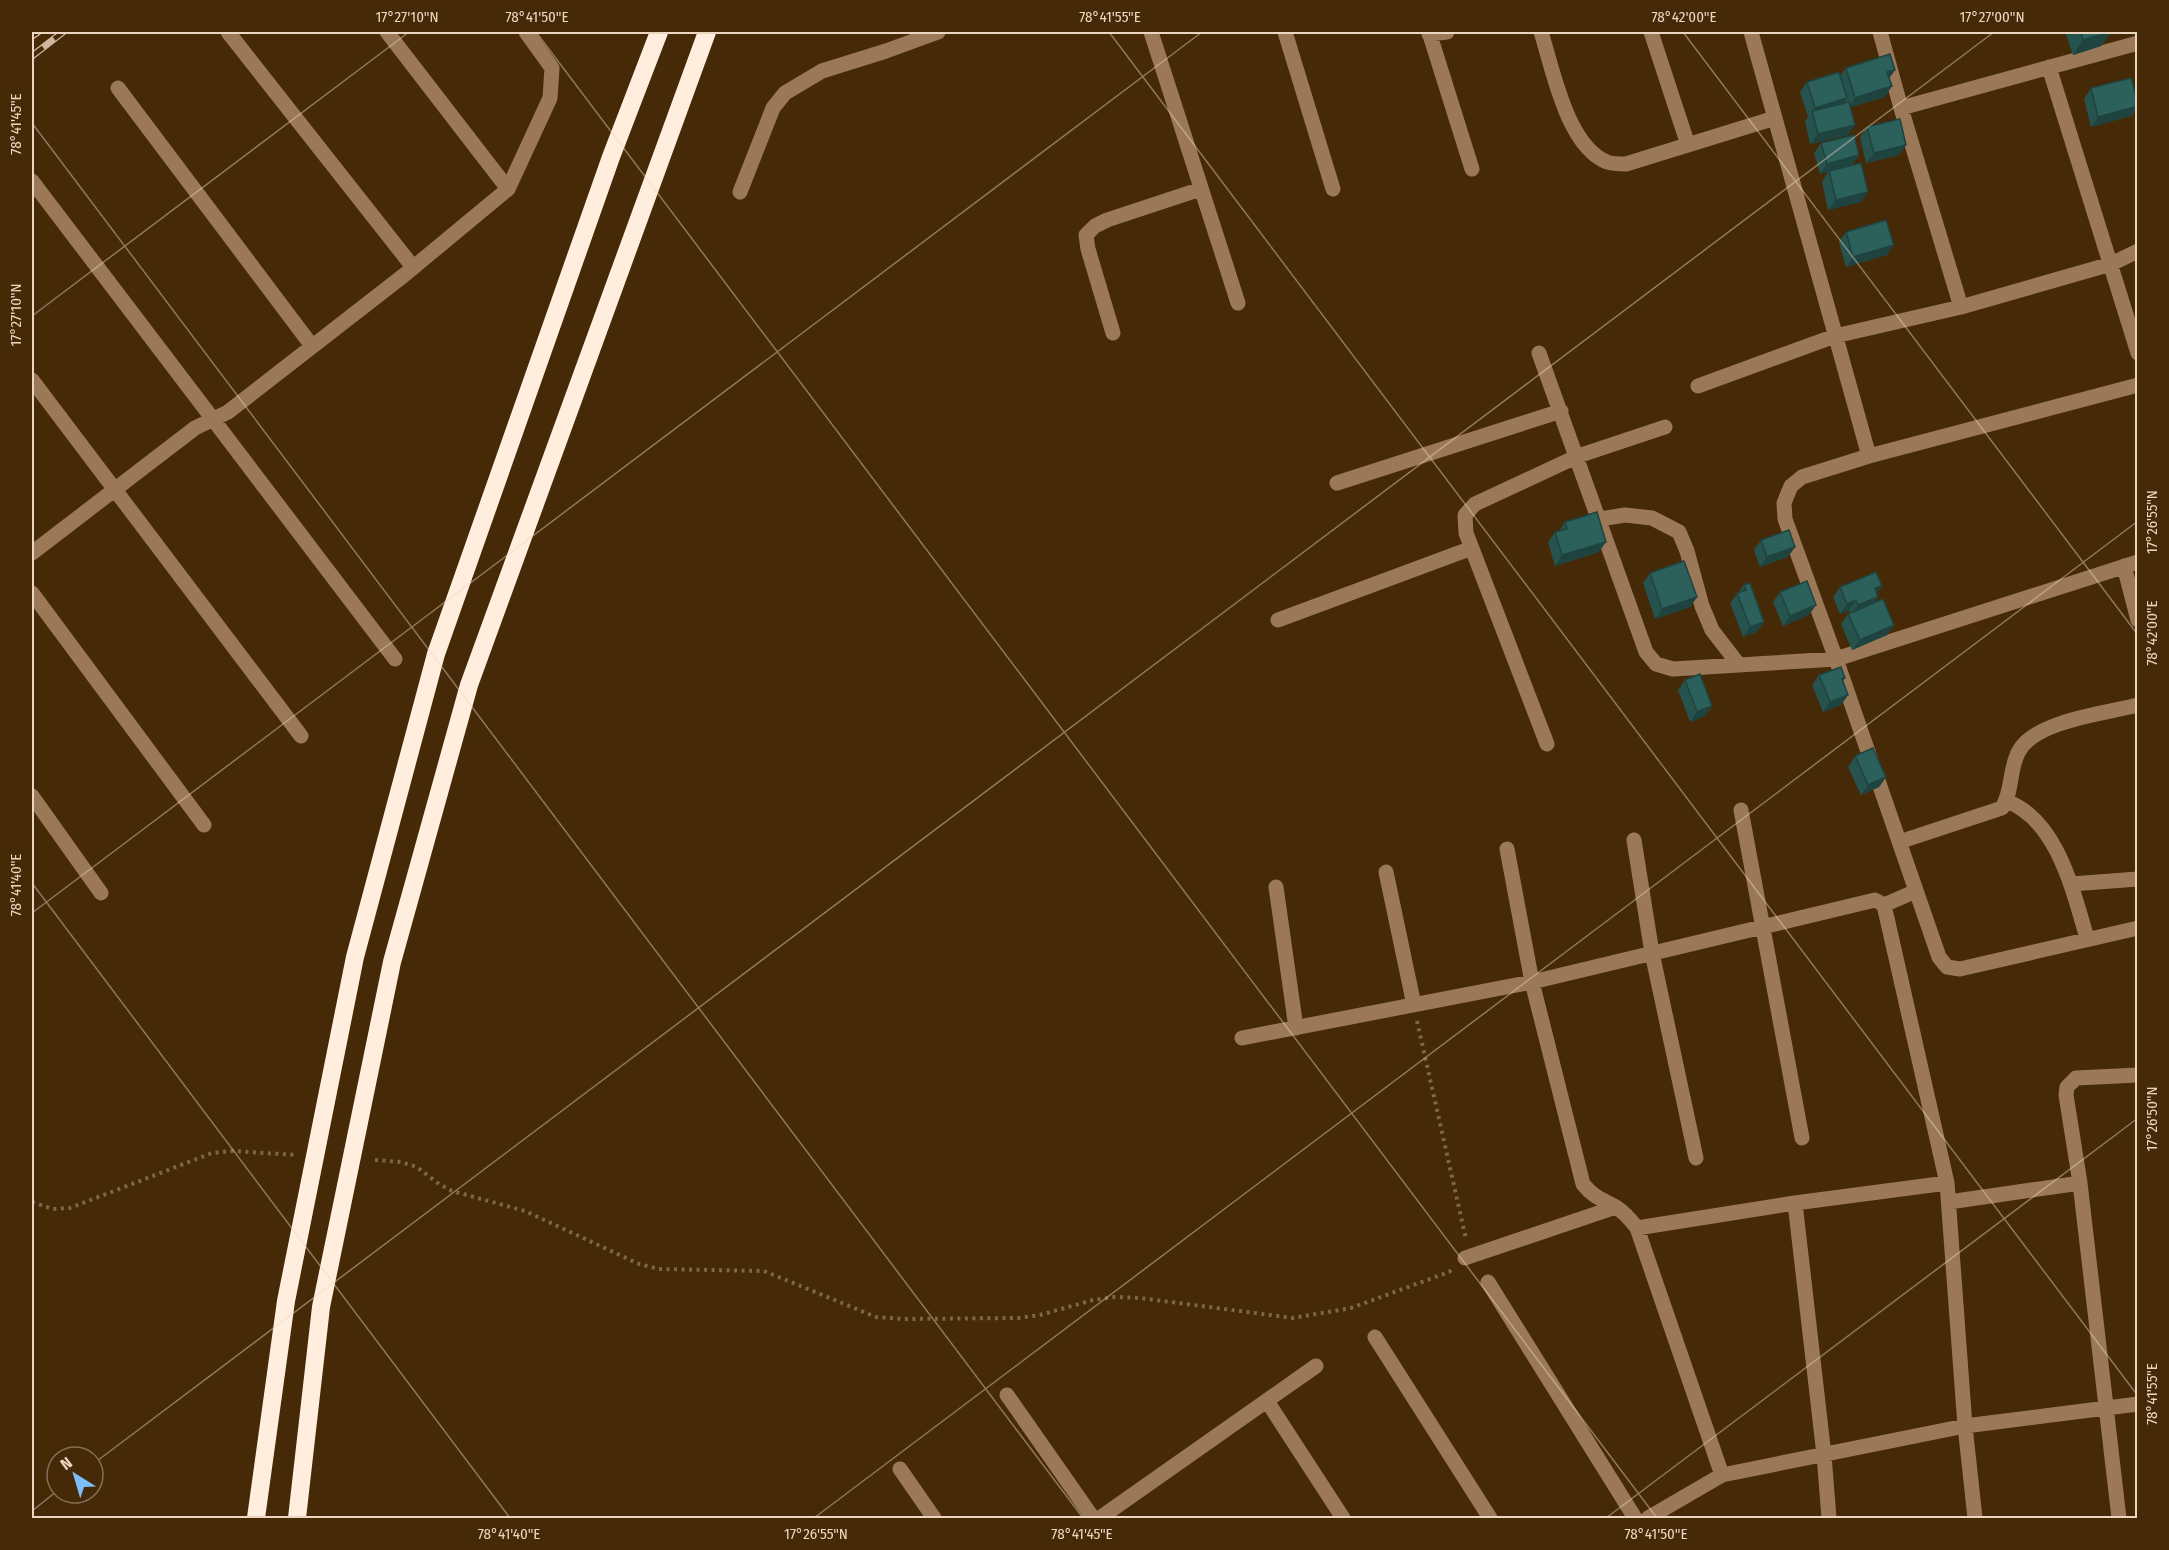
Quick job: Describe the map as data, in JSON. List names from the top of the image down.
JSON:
{
  "north": "top left",
  "coordinates": [
    "17°27'10\"N",
    "78°41'50\"E",
    "78°41'55\"E",
    "78°42'00\"E",
    "17°27'00\"N",
    "78°41'45\"E",
    "17°26'55\"N",
    "78°41'40\"E",
    "17°26'50\"N"
  ]
}
